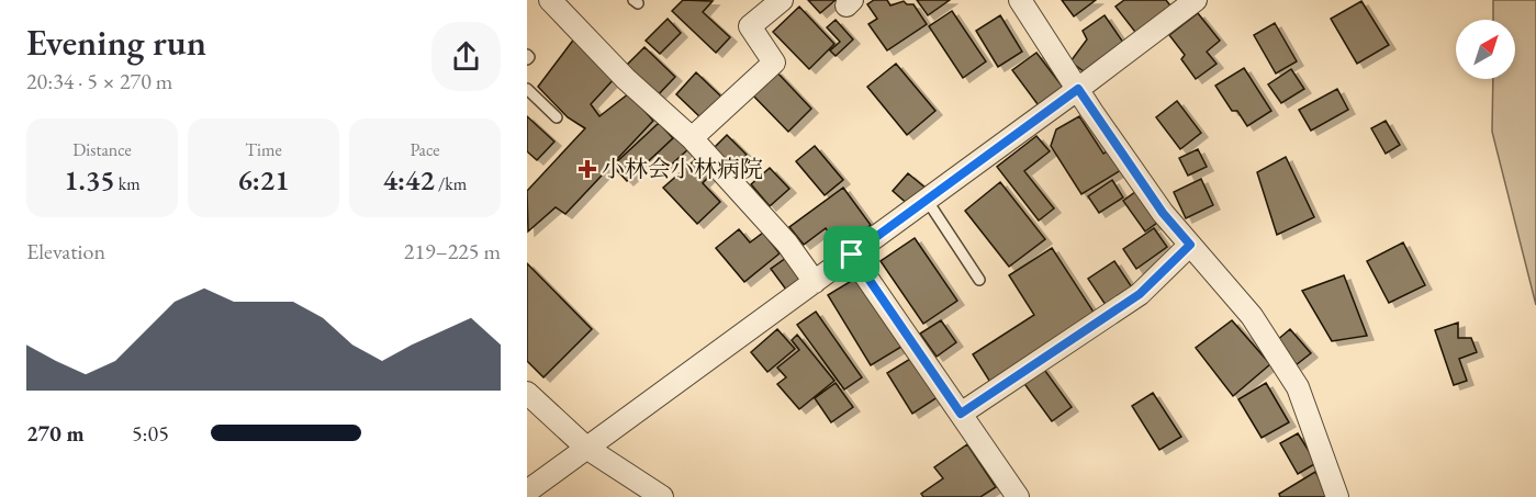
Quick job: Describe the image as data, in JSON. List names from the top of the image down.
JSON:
{
  "places": {
    "health": ["小林会小林病院"]
  },
  "north": "top right",
  "page": {
    "heading": ["Evening run", "20:34 · 5 × 270 m"],
    "stats": [
      ["Distance", "1.35 km"],
      ["Time", "6:21"],
      ["Pace", "4:42 /km"]
    ],
    "chart": ["Elevation", "219–225 m"],
    "list": [
      {
        "name": "270 m",
        "note": "5:05"
      }
    ]
  }
}
